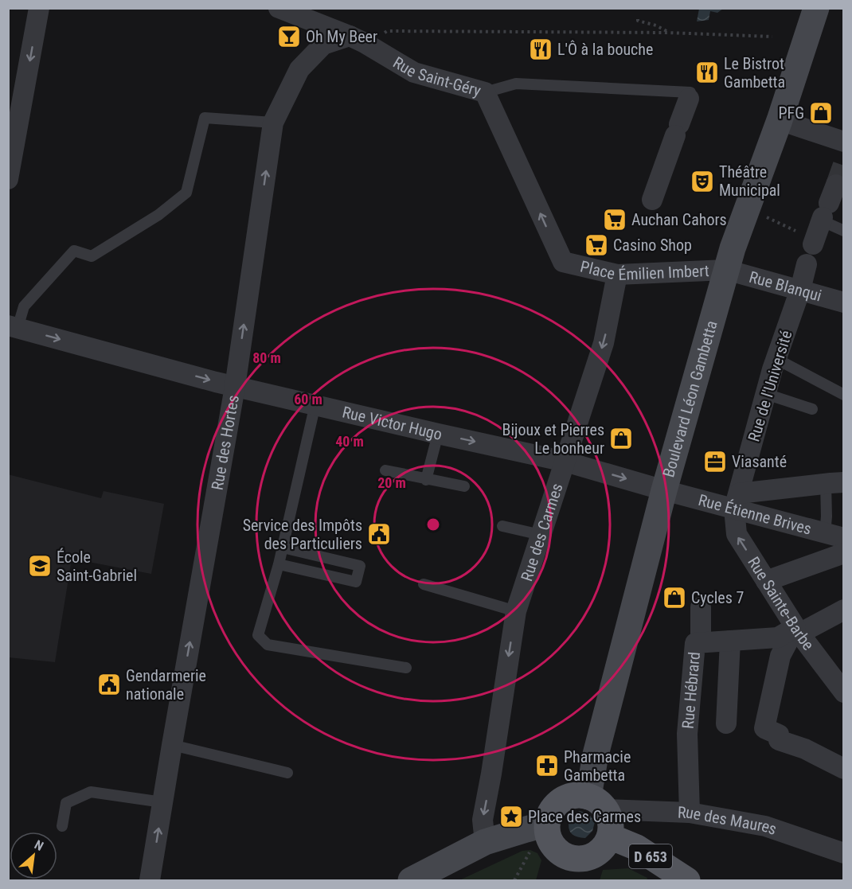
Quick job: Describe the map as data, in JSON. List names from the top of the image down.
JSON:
{
  "streets": {
    "main road": ["Boulevard Léon Gambetta", "D 653"],
    "street": [
      "Rue Saint-Géry",
      "Place Émilien Imbert",
      "Rue Blanqui",
      "Rue de l'Université",
      "Rue Victor Hugo",
      "Rue des Hortes",
      "Rue Étienne Brives",
      "Rue des Carmes",
      "Rue Sainte-Barbe",
      "Rue Hébrard",
      "Rue des Maures"
    ]
  },
  "crossings": [
    ["Rue Saint-Géry", "Place Émilien Imbert"],
    ["Rue Saint-Géry", "Rue des Hortes"],
    ["Place Émilien Imbert", "Rue Blanqui"],
    ["Place Émilien Imbert", "Boulevard Léon Gambetta"],
    ["Place Émilien Imbert", "Rue des Carmes"],
    ["Rue Blanqui", "Rue de l'Université"],
    ["Rue Blanqui", "Boulevard Léon Gambetta"],
    ["Rue de l'Université", "Rue Étienne Brives"],
    ["Rue de l'Université", "Rue Sainte-Barbe"],
    ["Boulevard Léon Gambetta", "Rue Victor Hugo"],
    ["Boulevard Léon Gambetta", "Rue Étienne Brives"],
    ["Boulevard Léon Gambetta", "Rue des Maures"],
    ["Boulevard Léon Gambetta", "D 653"],
    ["Rue Victor Hugo", "Rue des Hortes"],
    ["Rue Victor Hugo", "Rue Étienne Brives"],
    ["Rue Victor Hugo", "Rue des Carmes"],
    ["Rue Étienne Brives", "Rue Sainte-Barbe"],
    ["Rue Sainte-Barbe", "Rue Hébrard"],
    ["Rue Hébrard", "Rue des Maures"],
    ["Rue des Maures", "D 653"]
  ],
  "one_way": [
    "Place Émilien Imbert",
    "Rue Victor Hugo",
    "Rue des Hortes",
    "Rue des Carmes",
    "Rue Sainte-Barbe"
  ],
  "places": {
    "bar": ["Oh My Beer"],
    "restaurant": ["L'Ô à la bouche", "Le Bistrot Gambetta"],
    "shop": ["PFG", "Bijoux et Pierres Le bonheur", "Cycles 7"],
    "theatre": ["Théâtre Municipal"],
    "supermarket": ["Auchan Cahors", "Casino Shop"],
    "office": ["Viasanté"],
    "public building": ["Service des Impôts des Particuliers", "Gendarmerie nationale"],
    "school or university": ["École Saint-Gabriel"],
    "pharmacy": ["Pharmacie Gambetta"],
    "place": ["Place des Carmes"]
  },
  "north": "top right",
  "rings": [
    "80 m",
    "60 m",
    "40 m",
    "20 m"
  ]
}
